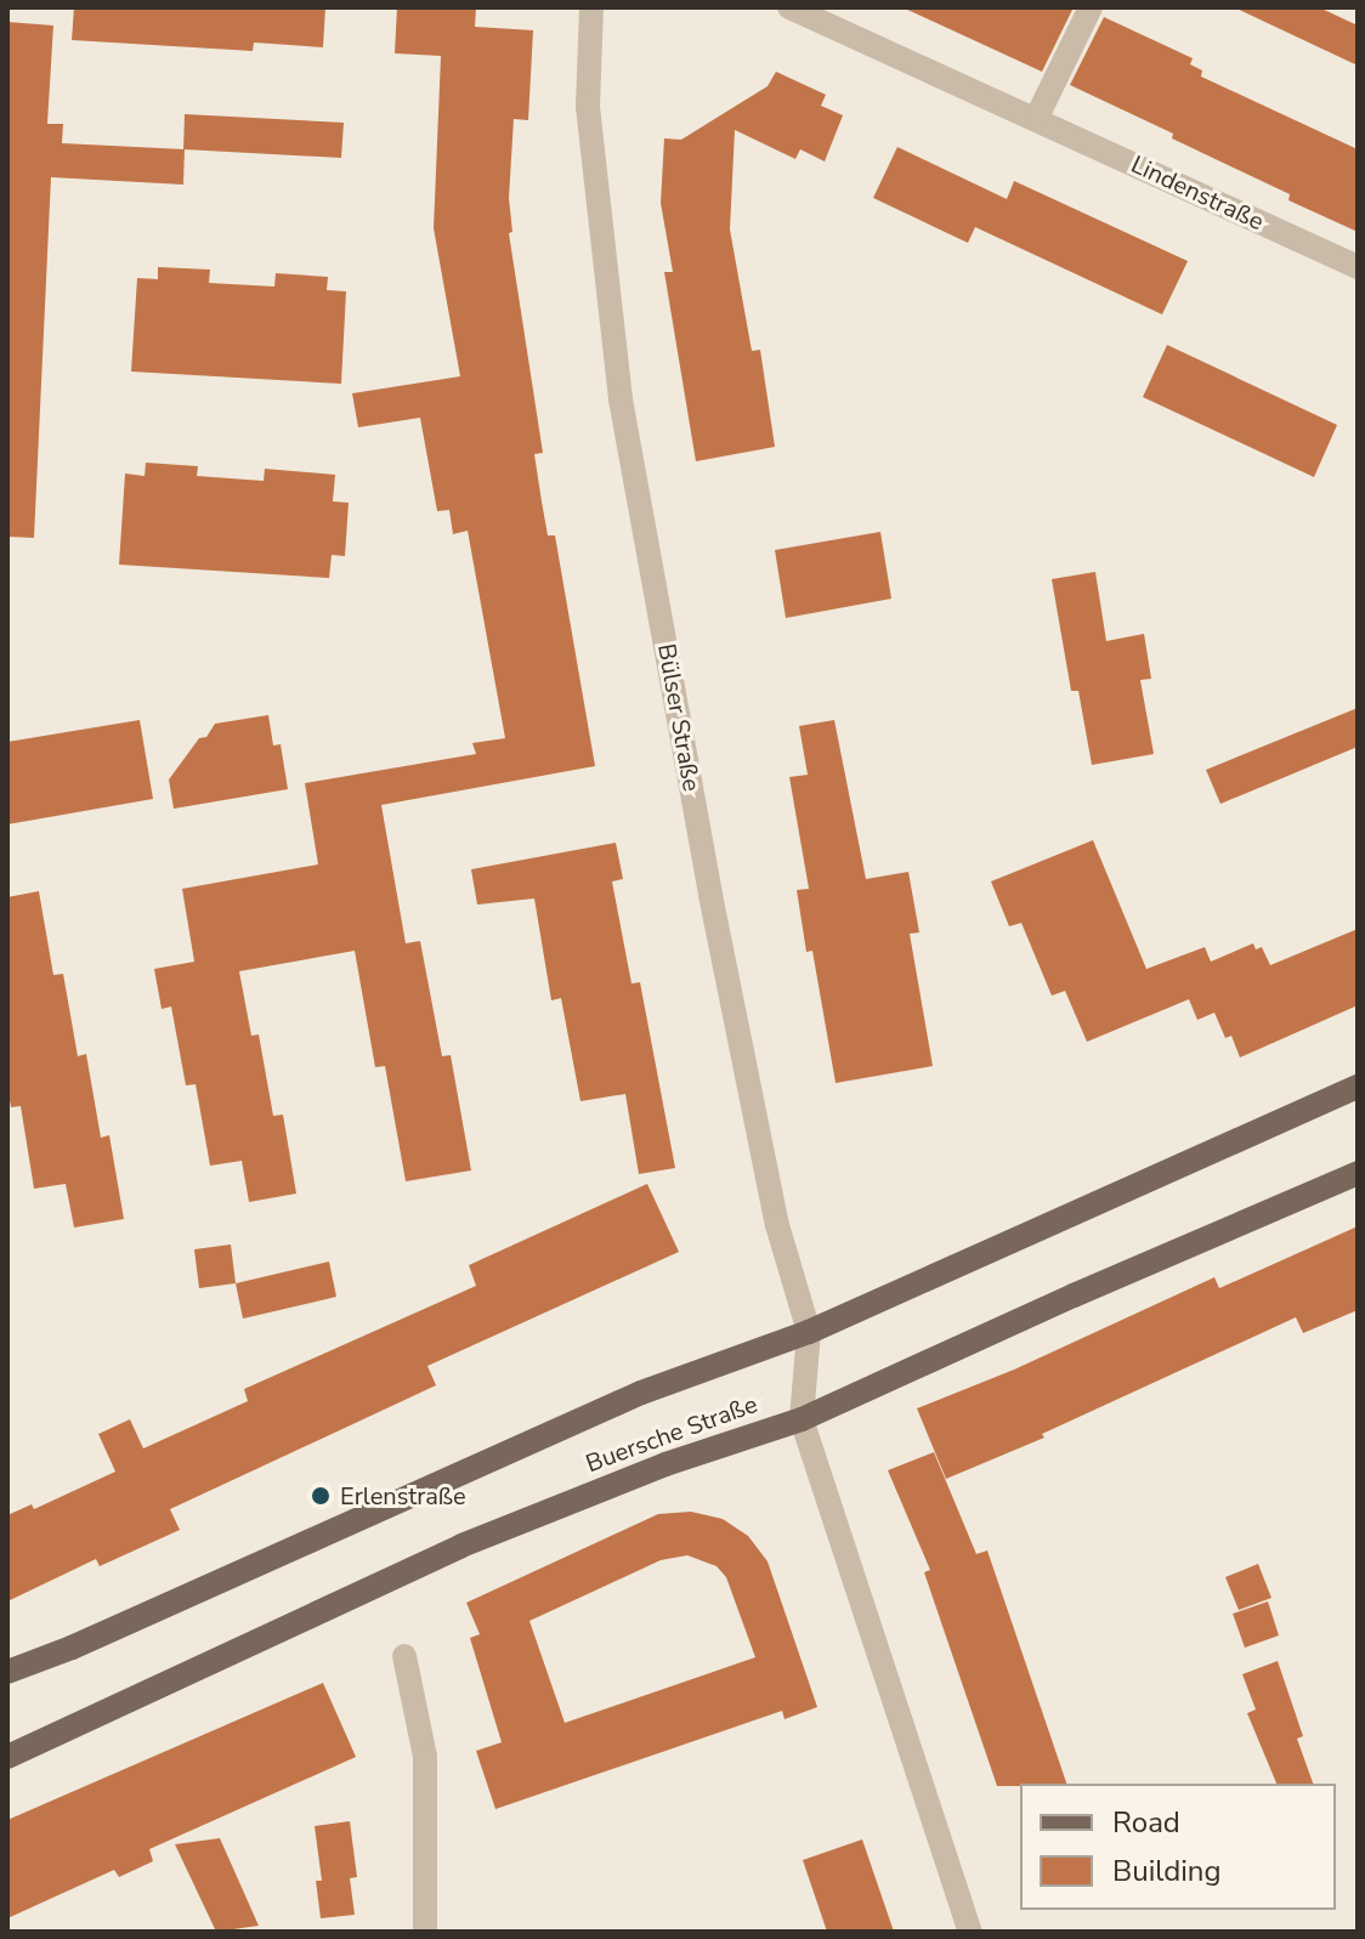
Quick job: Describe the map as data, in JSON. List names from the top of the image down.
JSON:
{
  "streets": {
    "main road": ["Buersche Straße"],
    "street": ["Lindenstraße", "Bülser Straße"]
  },
  "crossings": [
    ["Bülser Straße", "Buersche Straße"]
  ],
  "places": ["Erlenstraße"],
  "legend": ["Road", "Building"]
}
